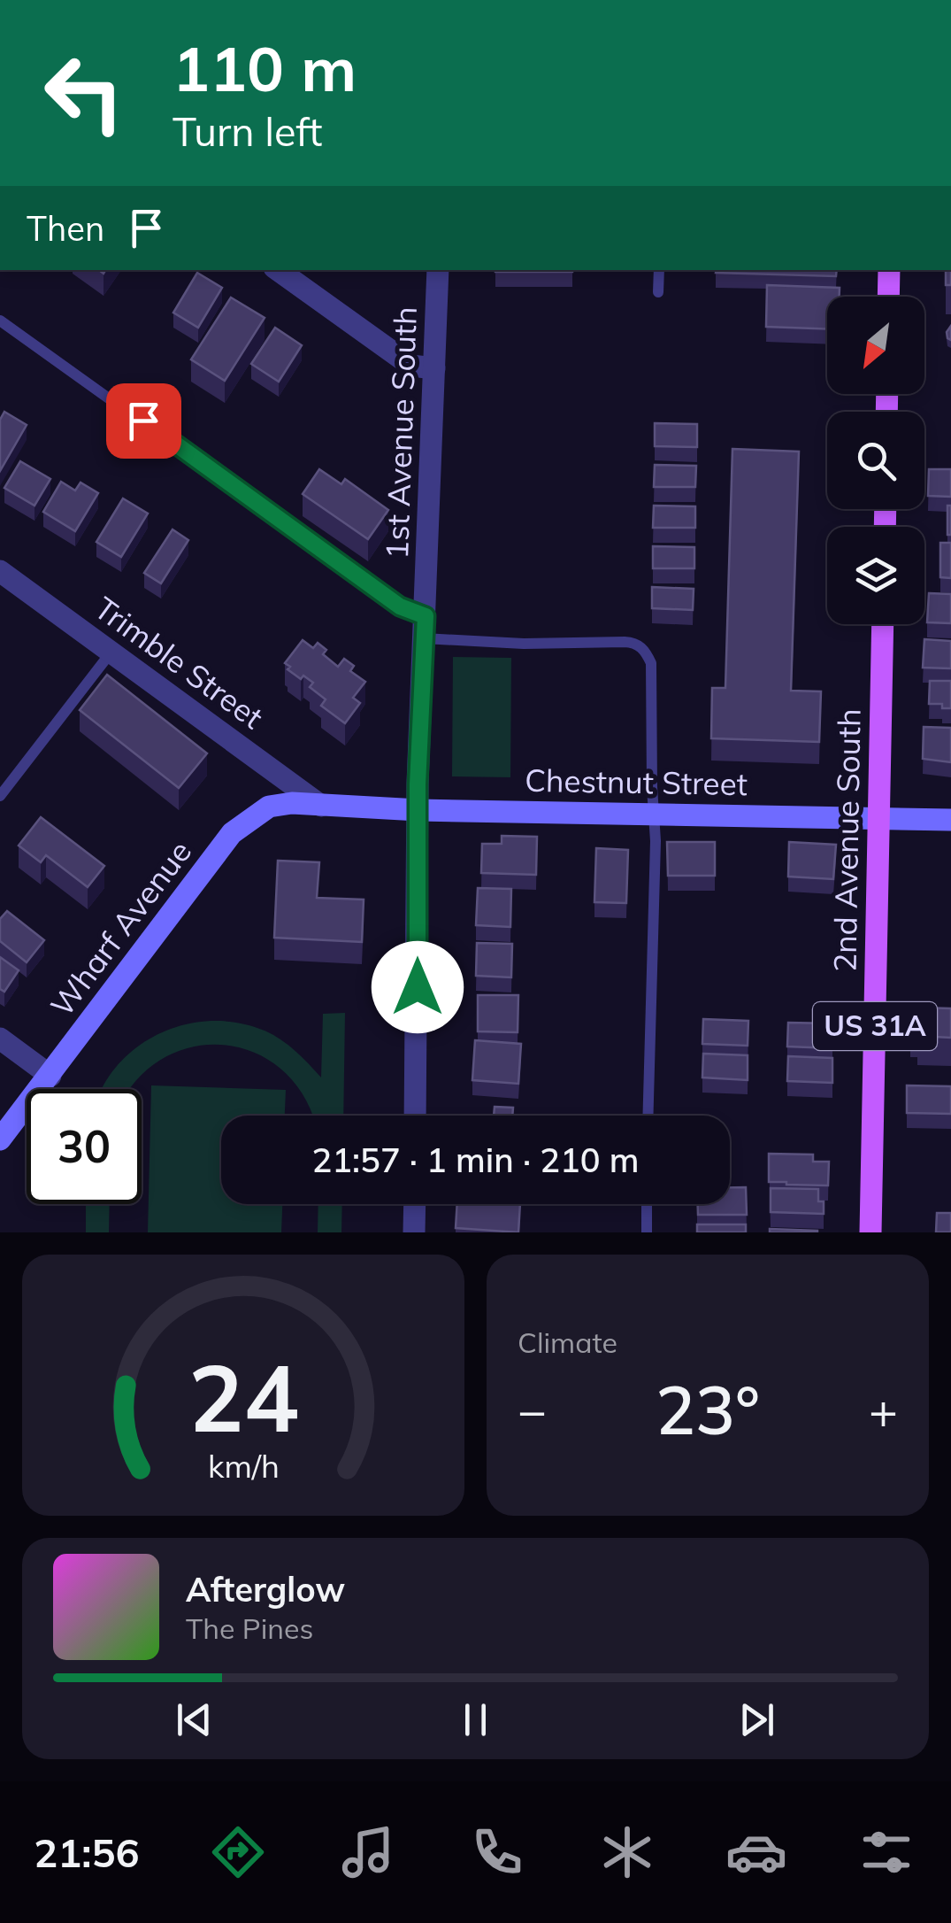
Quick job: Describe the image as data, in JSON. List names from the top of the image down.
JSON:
{
  "streets": {
    "main road": ["2nd Avenue South", "US 31A"],
    "street": [
      "1st Avenue South",
      "Trimble Street",
      "Chestnut Street",
      "Wharf Avenue"
    ]
  },
  "crossings": [
    ["1st Avenue South", "Chestnut Street"],
    ["Trimble Street", "Chestnut Street"],
    ["Trimble Street", "Wharf Avenue"],
    ["Chestnut Street", "2nd Avenue South"],
    ["Chestnut Street", "Wharf Avenue"]
  ],
  "north": "bottom left",
  "page": {
    "turn": ["110 m", "Turn left"],
    "then": "Then",
    "limit": "30",
    "trip": "21:57 · 1 min · 210 m",
    "tile": "Climate",
    "heat": ["−", "23°", "+"],
    "song": ["Afterglow", "The Pines"],
    "tabs": "21:56",
    "gauge": ["24", "km/h"]
  }
}
